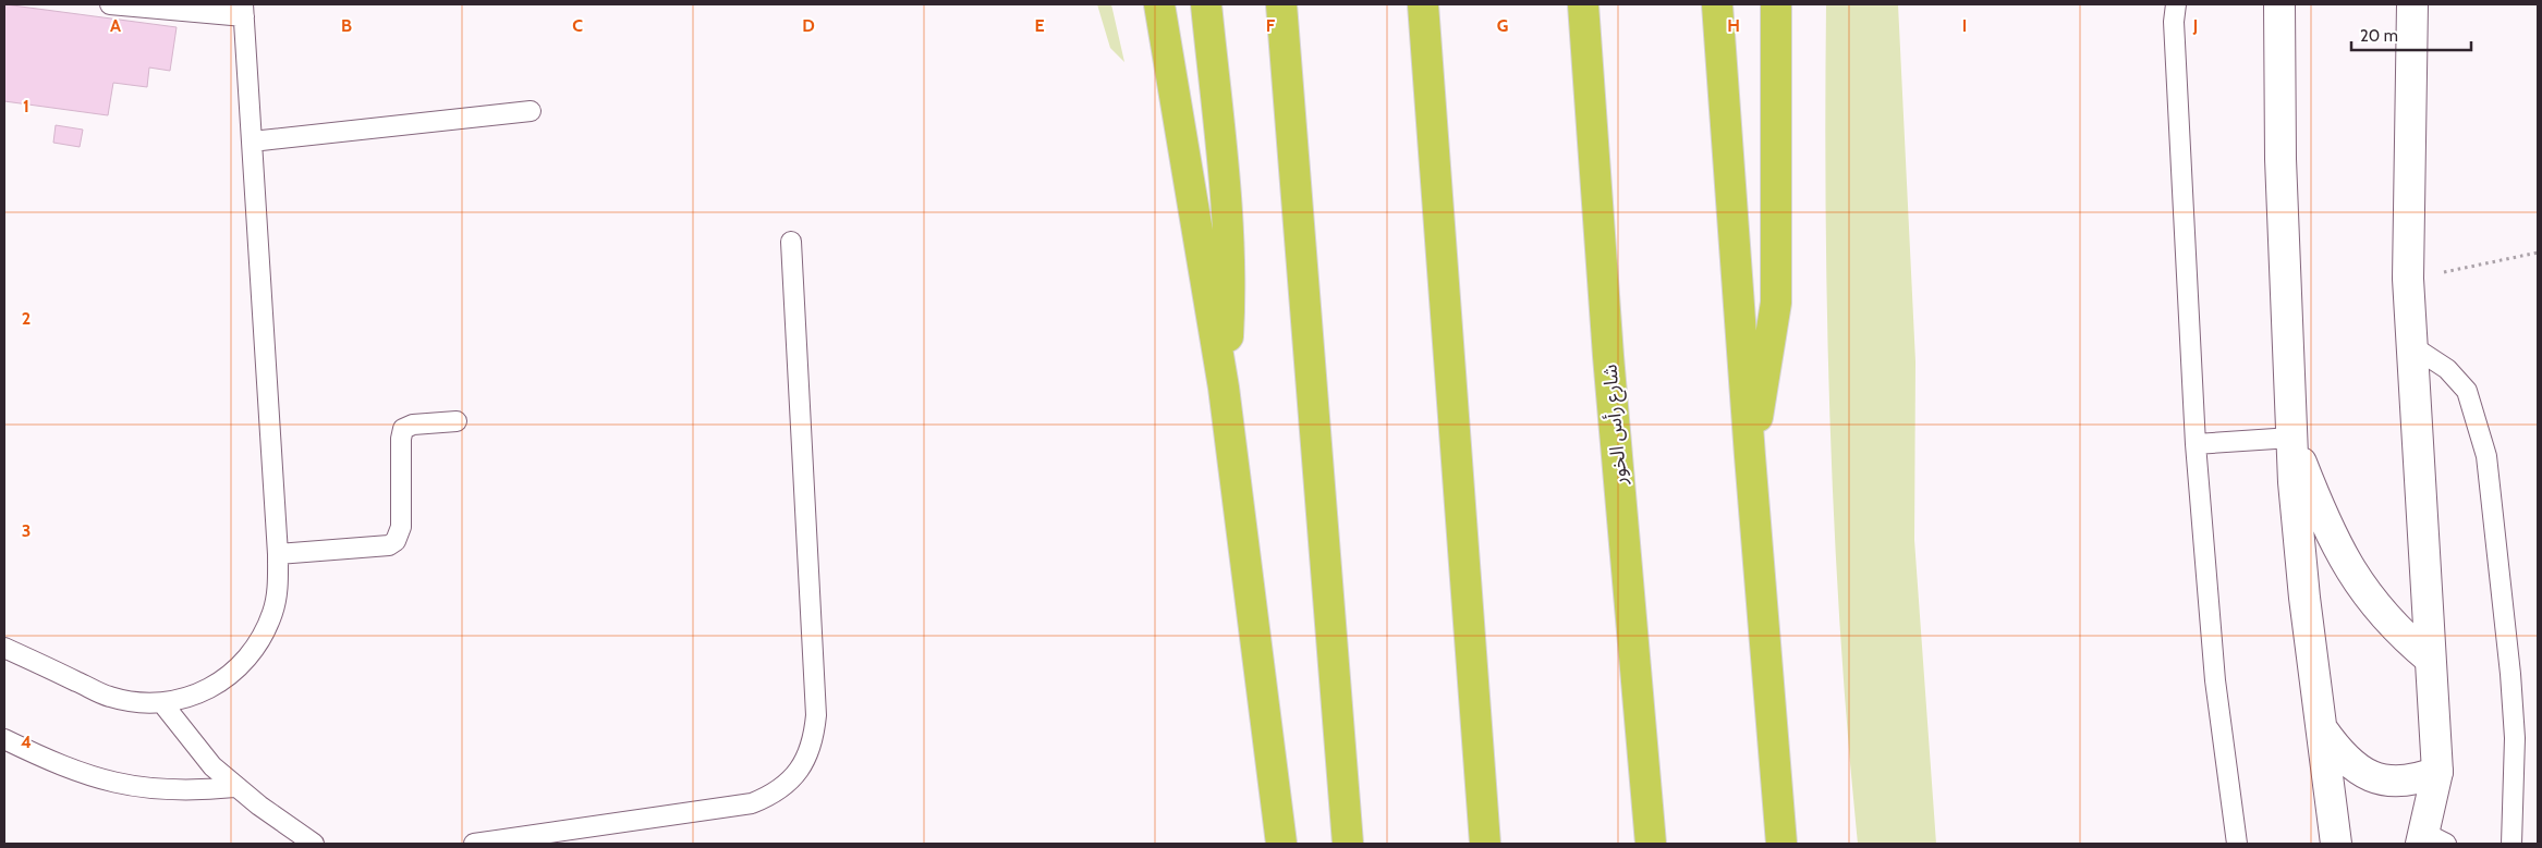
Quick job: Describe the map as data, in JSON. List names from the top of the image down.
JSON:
{
  "streets": {
    "highway": ["شارع رأس الخور"]
  },
  "scale_bar": "20 m",
  "grid": {
    "columns": [
      "A",
      "B",
      "C",
      "D",
      "E",
      "F",
      "G",
      "H",
      "I",
      "J"
    ],
    "rows": [
      "1",
      "2",
      "3",
      "4"
    ]
  }
}
